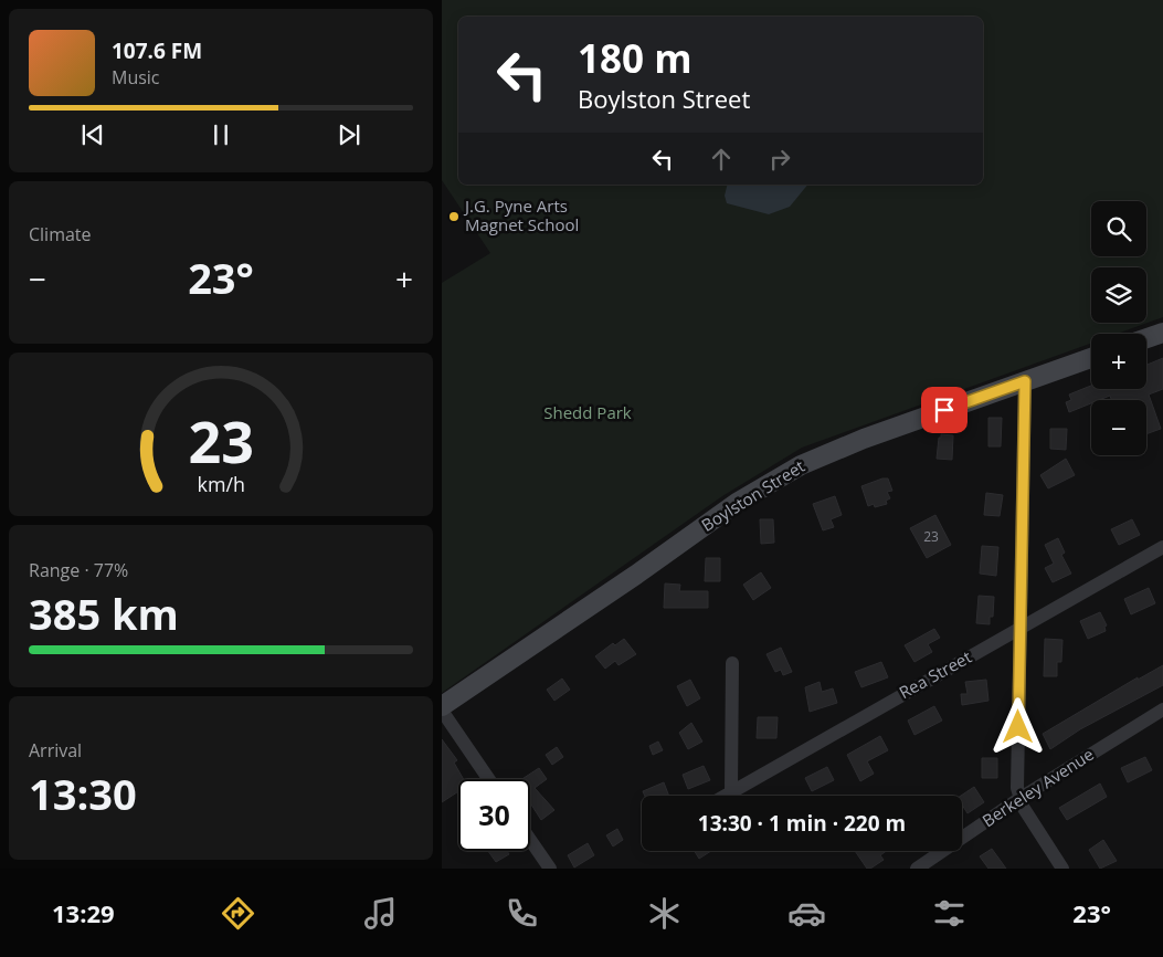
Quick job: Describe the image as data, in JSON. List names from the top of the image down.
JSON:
{
  "streets": {
    "main road": ["Boylston Street"],
    "street": ["Rea Street", "Berkeley Avenue"]
  },
  "parks": ["Shedd Park"],
  "places": ["J.G. Pyne Arts Magnet School"],
  "house_numbers": ["23"],
  "page": {
    "turn": ["180 m", "Boylston Street"],
    "song": ["107.6 FM", "Music"],
    "tile": [
      "Climate",
      ["Range · 77%", "385 km"],
      ["Arrival", "13:30"]
    ],
    "map_buttons": ["+", "−"],
    "heat": ["−", "23°", "+"],
    "limit": "30",
    "trip": "13:30 · 1 min · 220 m",
    "tabs": ["13:29", "23°"],
    "gauge": ["23", "km/h"]
  }
}
